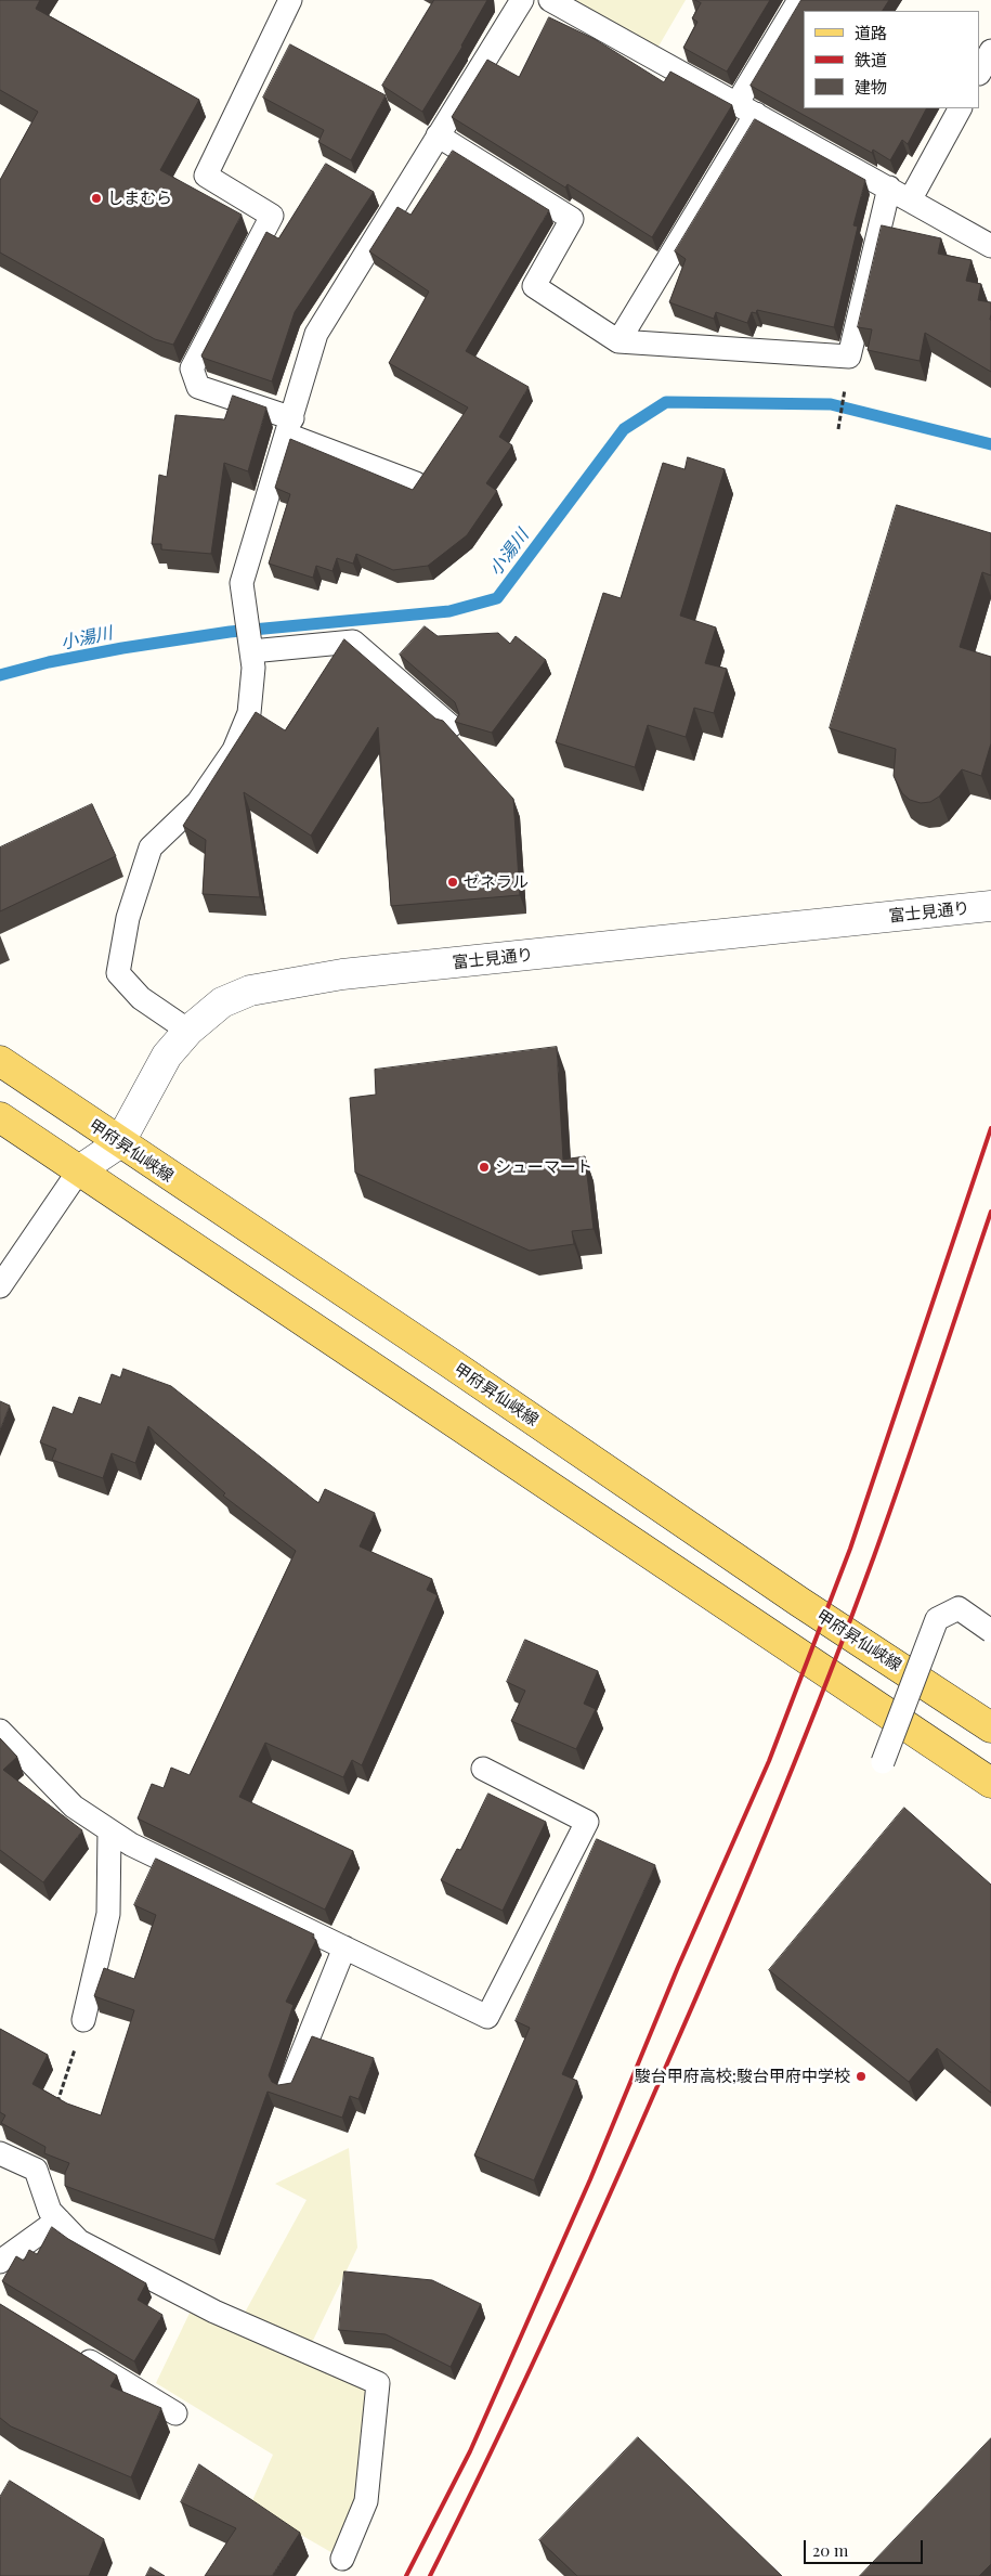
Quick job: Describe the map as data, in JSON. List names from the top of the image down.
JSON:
{
  "streets": {
    "main road": ["甲府昇仙峡線"],
    "street": ["富士見通り"]
  },
  "crossings": [
    ["富士見通り", "甲府昇仙峡線"]
  ],
  "water": ["小湯川"],
  "places": [
    "しまむら",
    "ゼネラル",
    "シューマート",
    "駿台甲府高校;駿台甲府中学校"
  ],
  "legend": ["道路", "鉄道", "建物"],
  "scale_bar": "20 m"
}
